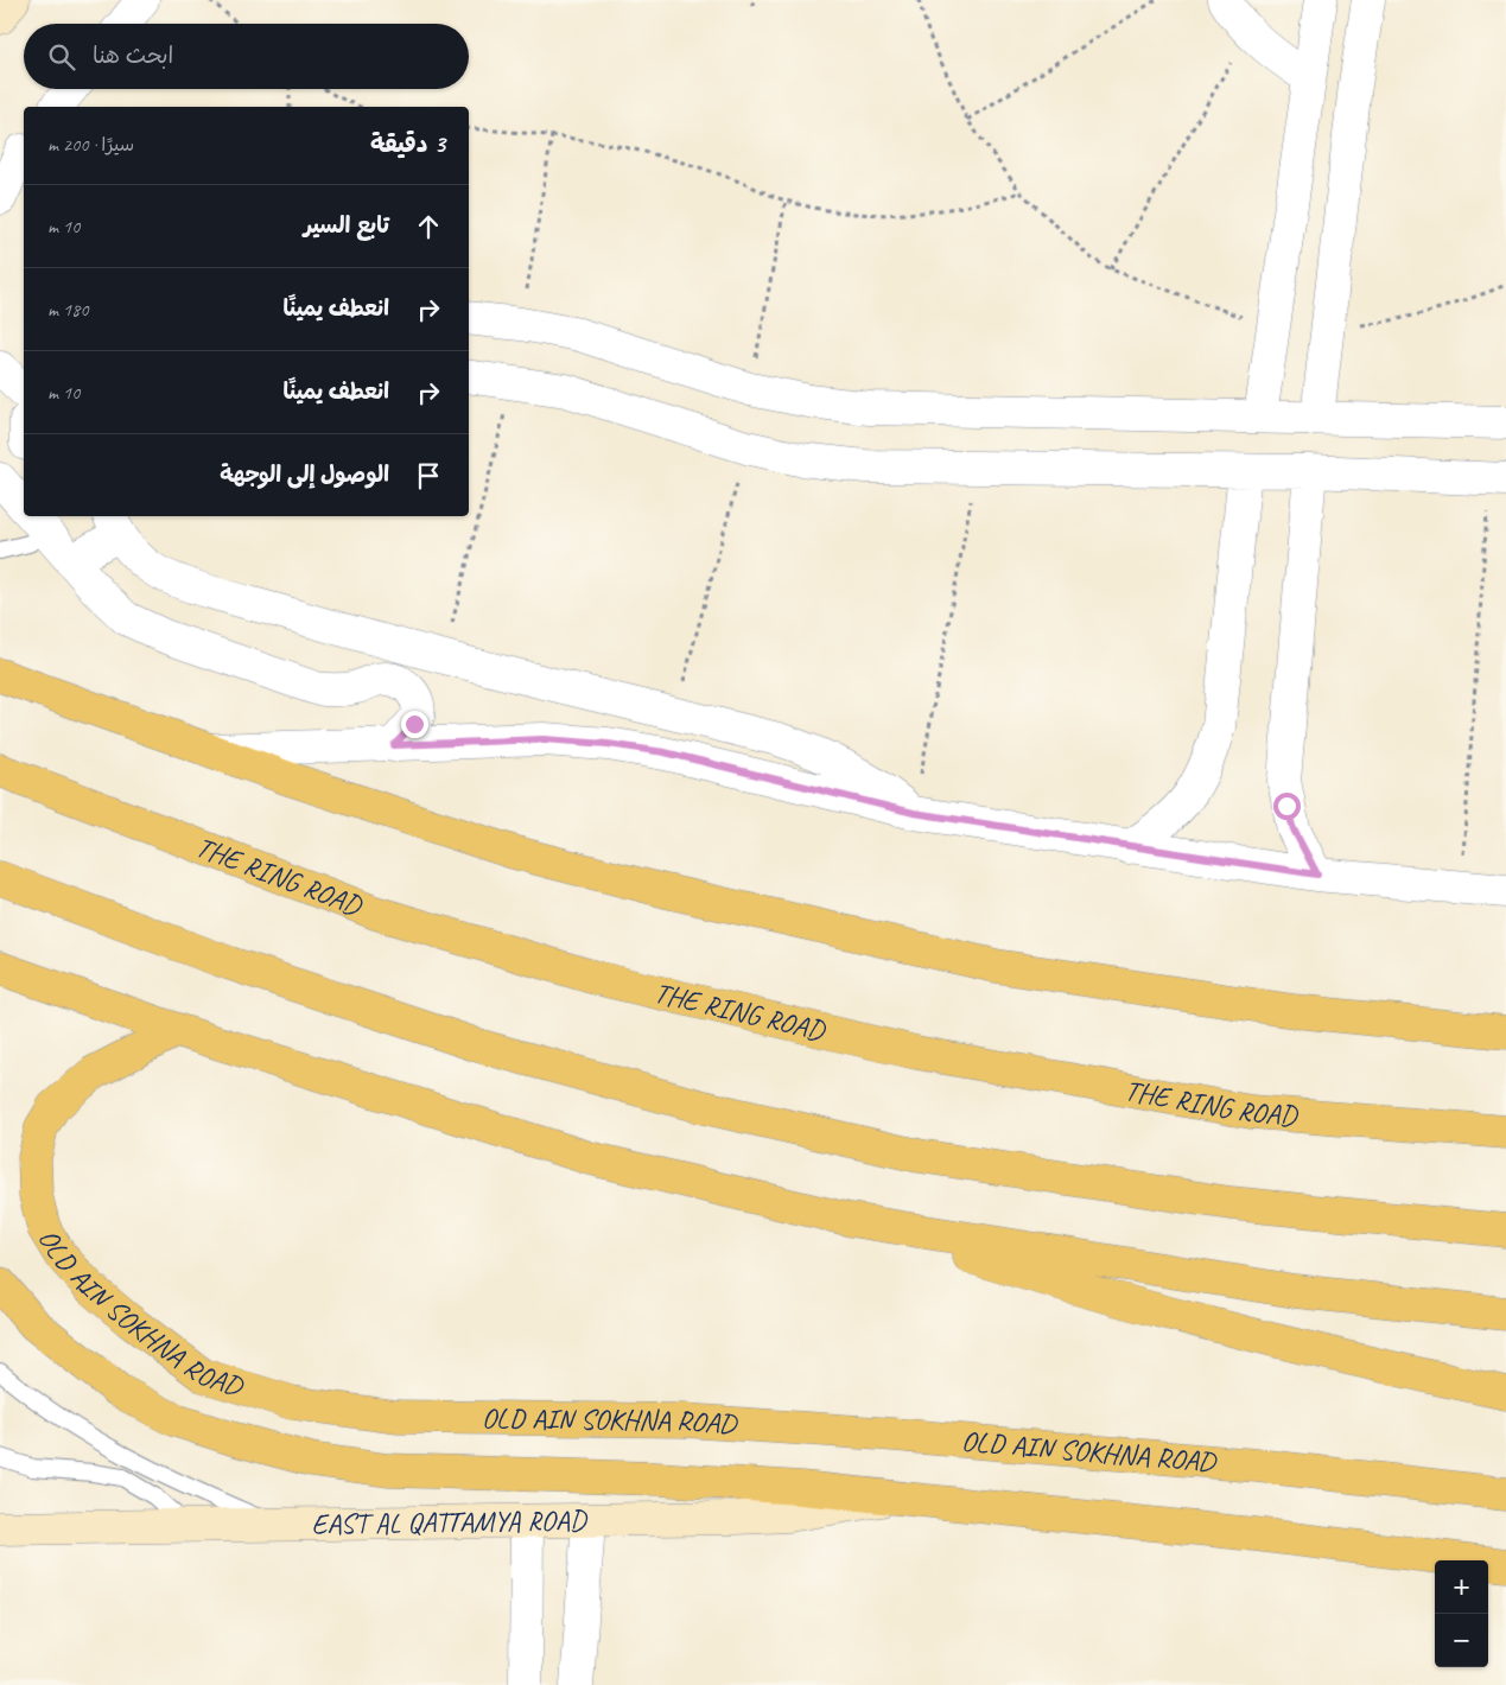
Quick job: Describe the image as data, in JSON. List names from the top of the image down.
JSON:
{
  "streets": {
    "main road": ["THE RING ROAD", "OLD AIN SOKHNA ROAD"],
    "street": ["EAST AL QATTAMYA ROAD"]
  },
  "crossings": [
    ["OLD AIN SOKHNA ROAD", "EAST AL QATTAMYA ROAD"]
  ],
  "page": {
    "search": "ابحث هنا",
    "heading": ["3 دقيقة", "سيرًا · 200 m"],
    "list": [
      ["تابع السير", "10 m"],
      ["انعطف يمينًا", "180 m"],
      ["انعطف يمينًا", "10 m"],
      "الوصول إلى الوجهة"
    ],
    "map_buttons": ["+", "−"]
  }
}
